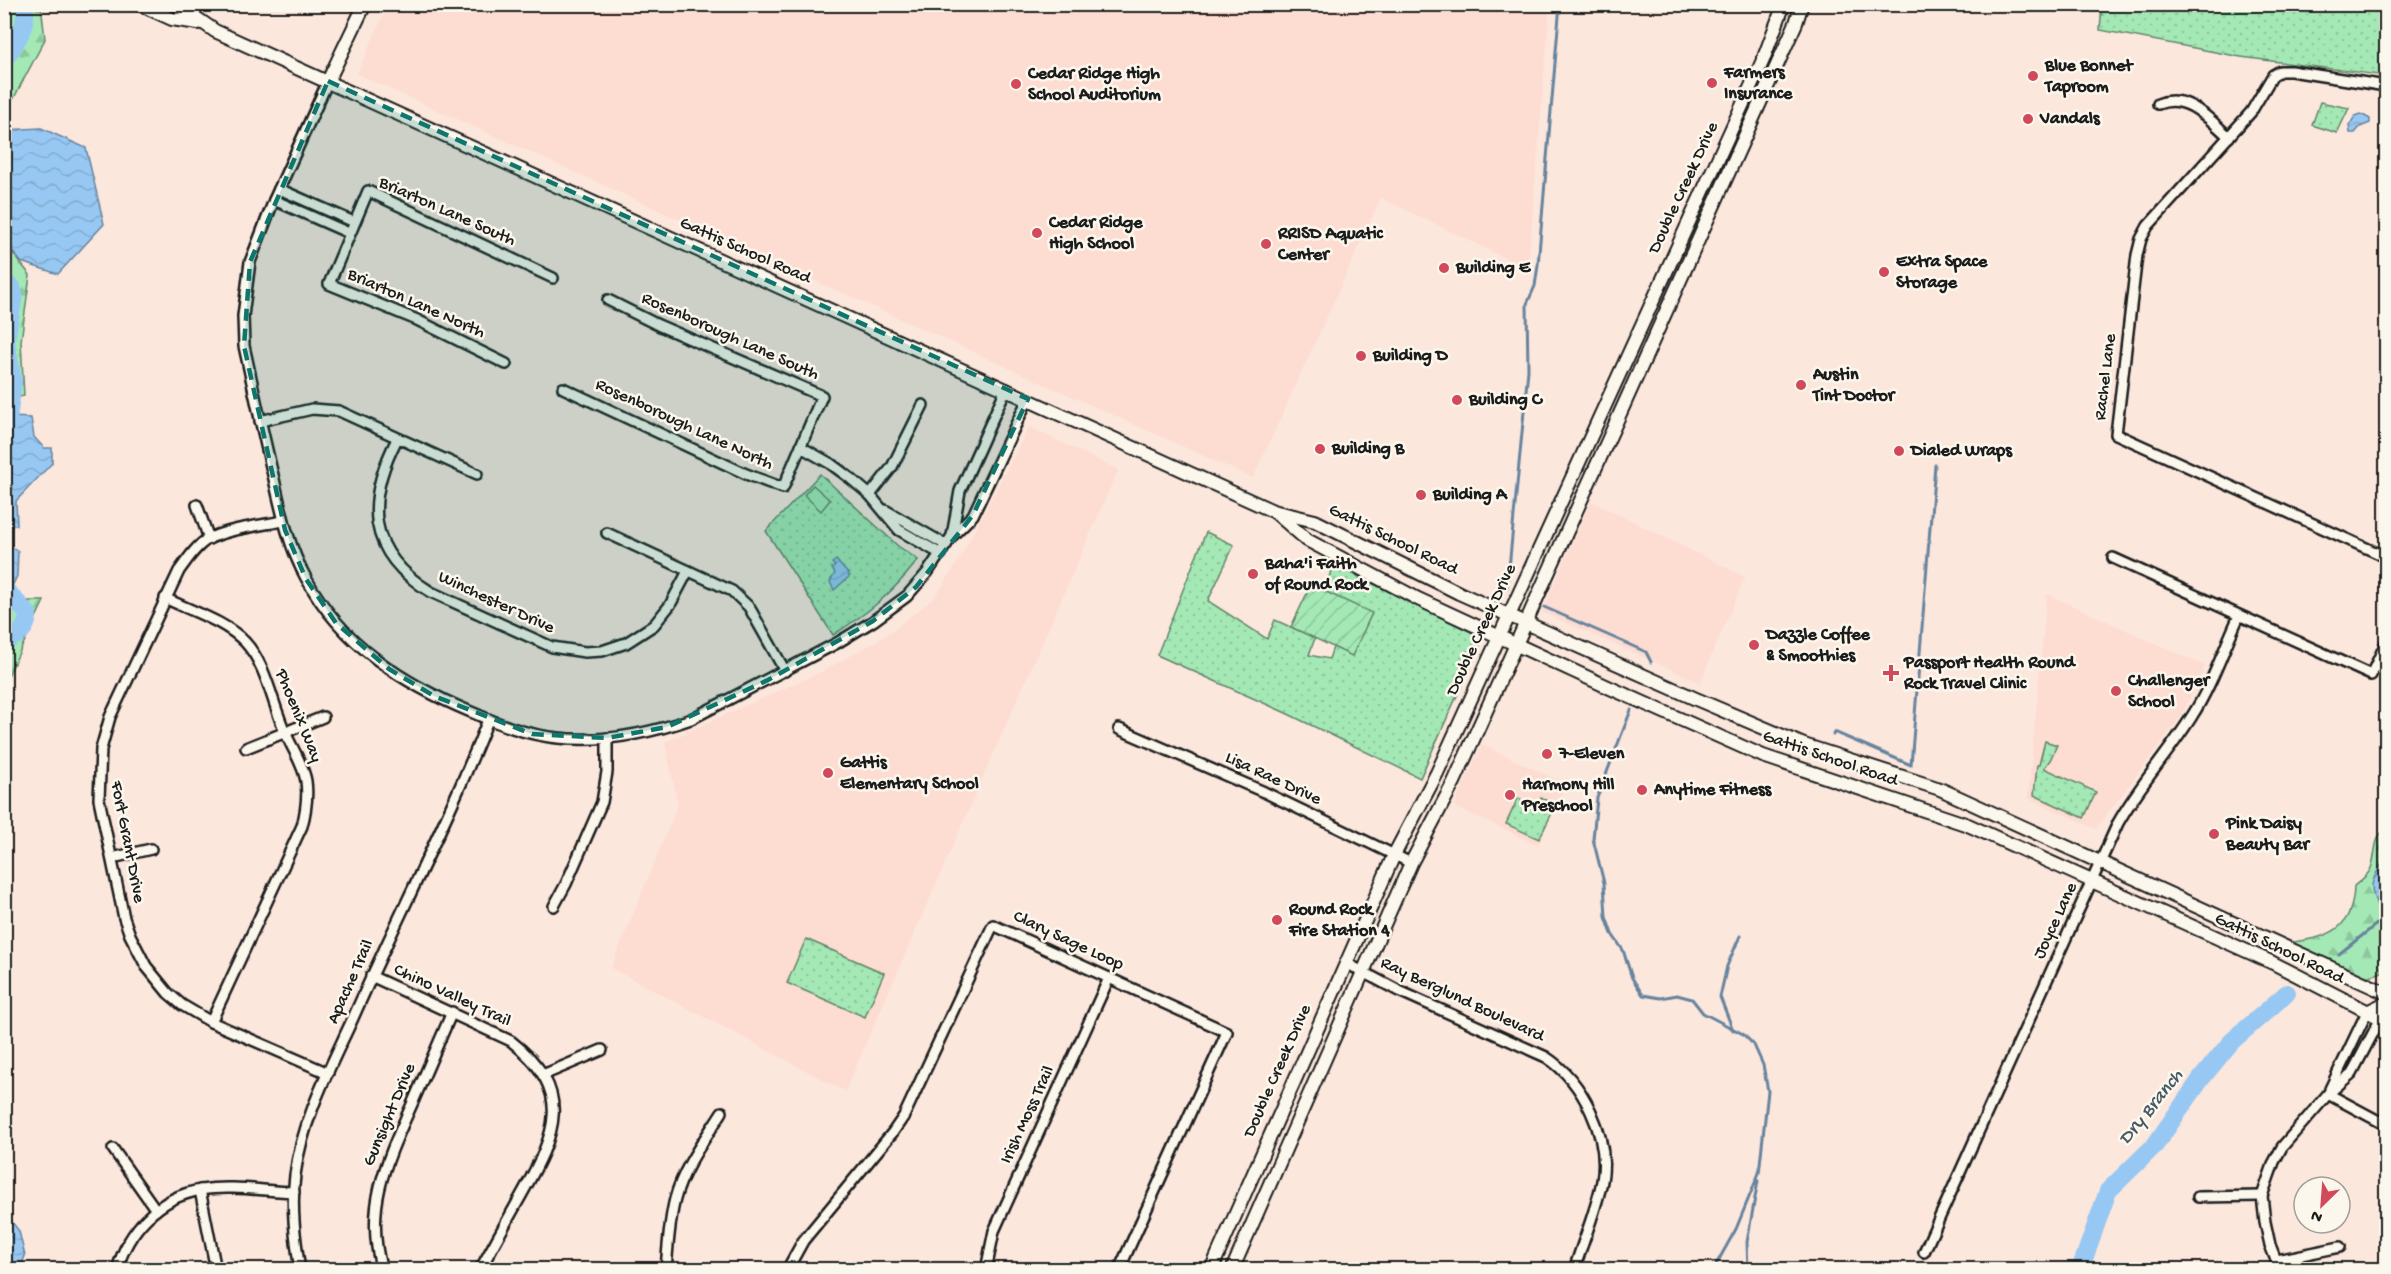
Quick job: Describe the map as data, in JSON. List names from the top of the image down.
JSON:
{
  "streets": {
    "main road": ["Double Creek Drive", "Gattis School Road"],
    "street": [
      "Briarton Lane South",
      "Briarton Lane North",
      "Rosenborough Lane South",
      "Rachel Lane",
      "Rosenborough Lane North",
      "Winchester Drive",
      "Phoenix Way",
      "Lisa Rae Drive",
      "Fort Grant Drive",
      "Joyce Lane",
      "Clary Sage Loop",
      "Apache Trail",
      "Chino Valley Trail",
      "Ray Berglund Boulevard",
      "Gunsight Drive",
      "Irish Moss Trail"
    ]
  },
  "crossings": [
    ["Double Creek Drive", "Gattis School Road"],
    ["Double Creek Drive", "Lisa Rae Drive"],
    ["Double Creek Drive", "Ray Berglund Boulevard"],
    ["Briarton Lane South", "Briarton Lane North"],
    ["Gattis School Road", "Joyce Lane"],
    ["Rosenborough Lane South", "Rosenborough Lane North"],
    ["Phoenix Way", "Fort Grant Drive"],
    ["Fort Grant Drive", "Apache Trail"],
    ["Clary Sage Loop", "Irish Moss Trail"],
    ["Apache Trail", "Chino Valley Trail"],
    ["Chino Valley Trail", "Gunsight Drive"]
  ],
  "water": ["Dry Branch"],
  "places": {
    "other": [
      "Blue Bonnet Taproom",
      "Farmers Insurance",
      "Cedar Ridge High School Auditorium",
      "Vandals",
      "Cedar Ridge High School",
      "RRISD Aquatic Center",
      "Building E",
      "Extra Space Storage",
      "Building D",
      "Austin Tint Doctor",
      "Building C",
      "Building B",
      "Dialed Wraps",
      "Building A",
      "Baha'i Faith of Round Rock",
      "Dazzle Coffee & Smoothies",
      "Challenger School",
      "7-Eleven",
      "Gattis Elementary School",
      "Anytime Fitness",
      "Harmony Hill Preschool",
      "Pink Daisy Beauty Bar",
      "Round Rock Fire Station 4"
    ],
    "health": ["Passport Health Round Rock Travel Clinic"]
  },
  "north": "bottom left"
}
